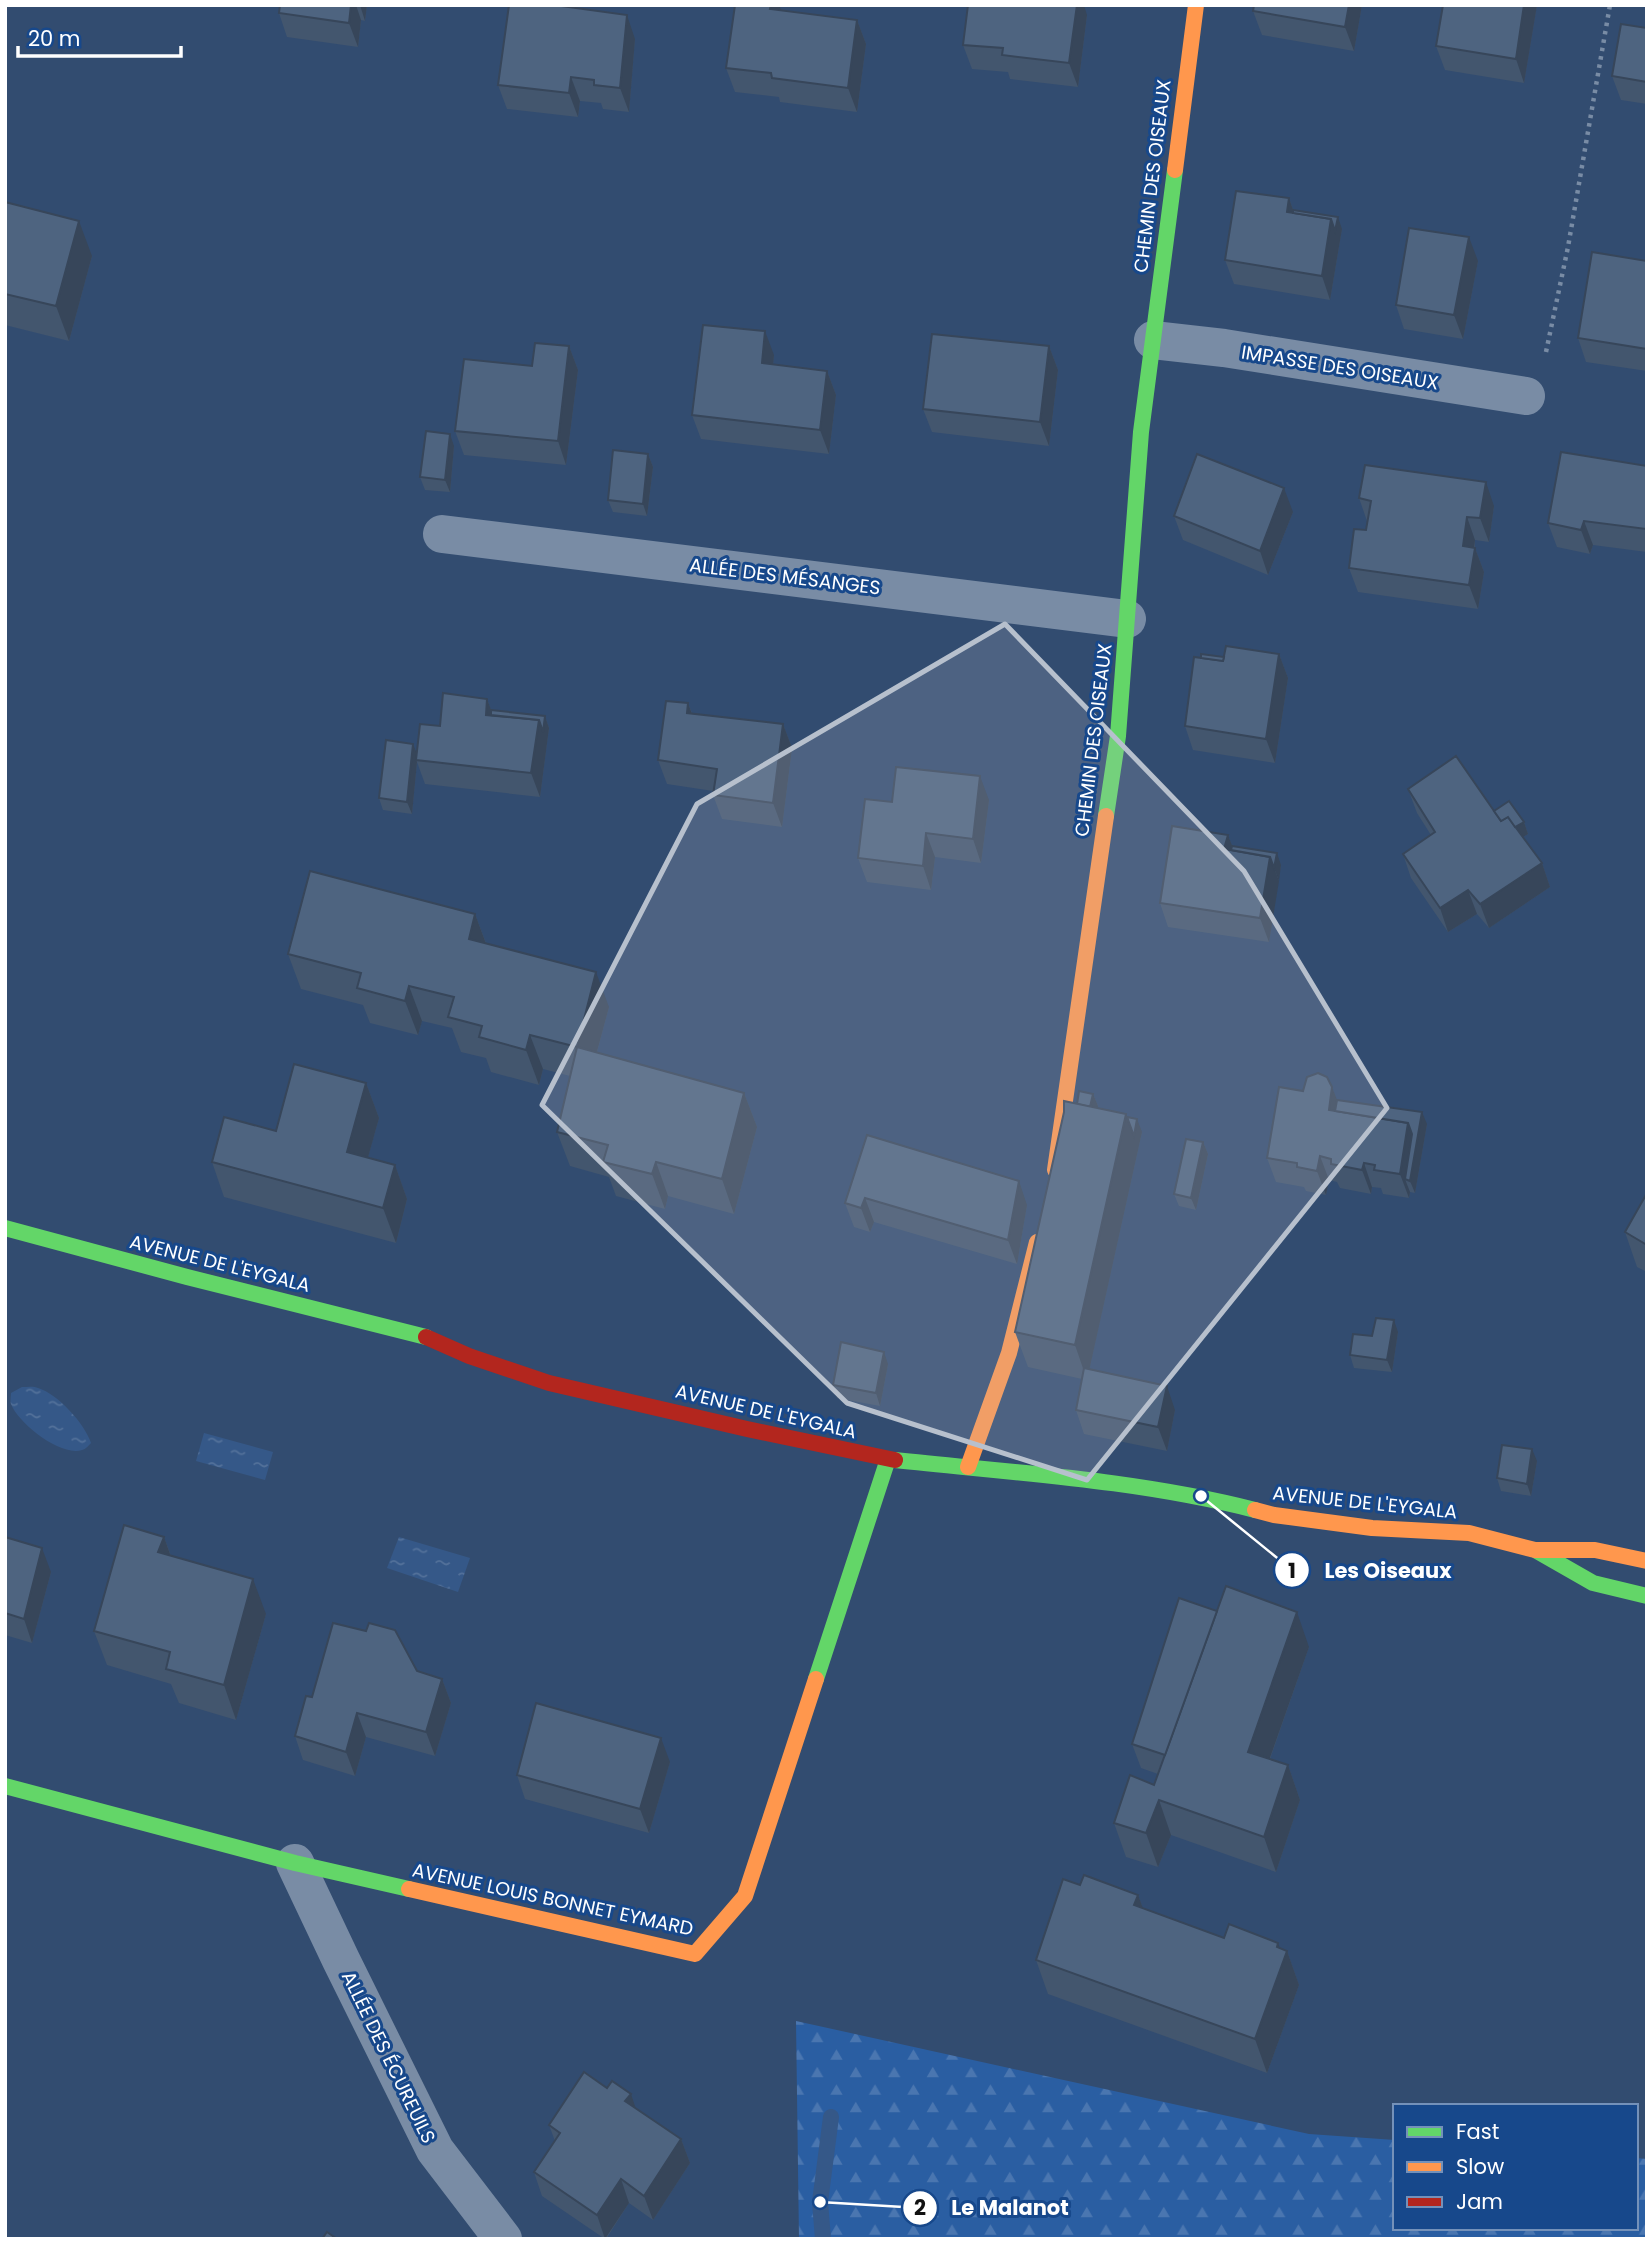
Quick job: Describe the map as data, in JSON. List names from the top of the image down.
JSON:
{
  "streets": {
    "street": [
      "CHEMIN DES OISEAUX",
      "IMPASSE DES OISEAUX",
      "ALLÉE DES MÉSANGES",
      "AVENUE DE L'EYGALA",
      "AVENUE LOUIS BONNET EYMARD",
      "ALLÉE DES ÉCUREUILS"
    ]
  },
  "crossings": [
    ["CHEMIN DES OISEAUX", "IMPASSE DES OISEAUX"],
    ["CHEMIN DES OISEAUX", "ALLÉE DES MÉSANGES"],
    ["AVENUE DE L'EYGALA", "AVENUE LOUIS BONNET EYMARD"],
    ["AVENUE LOUIS BONNET EYMARD", "ALLÉE DES ÉCUREUILS"]
  ],
  "places": ["Les Oiseaux", "Le Malanot"],
  "legend": ["Fast", "Slow", "Jam"],
  "scale_bar": "20 m"
}
